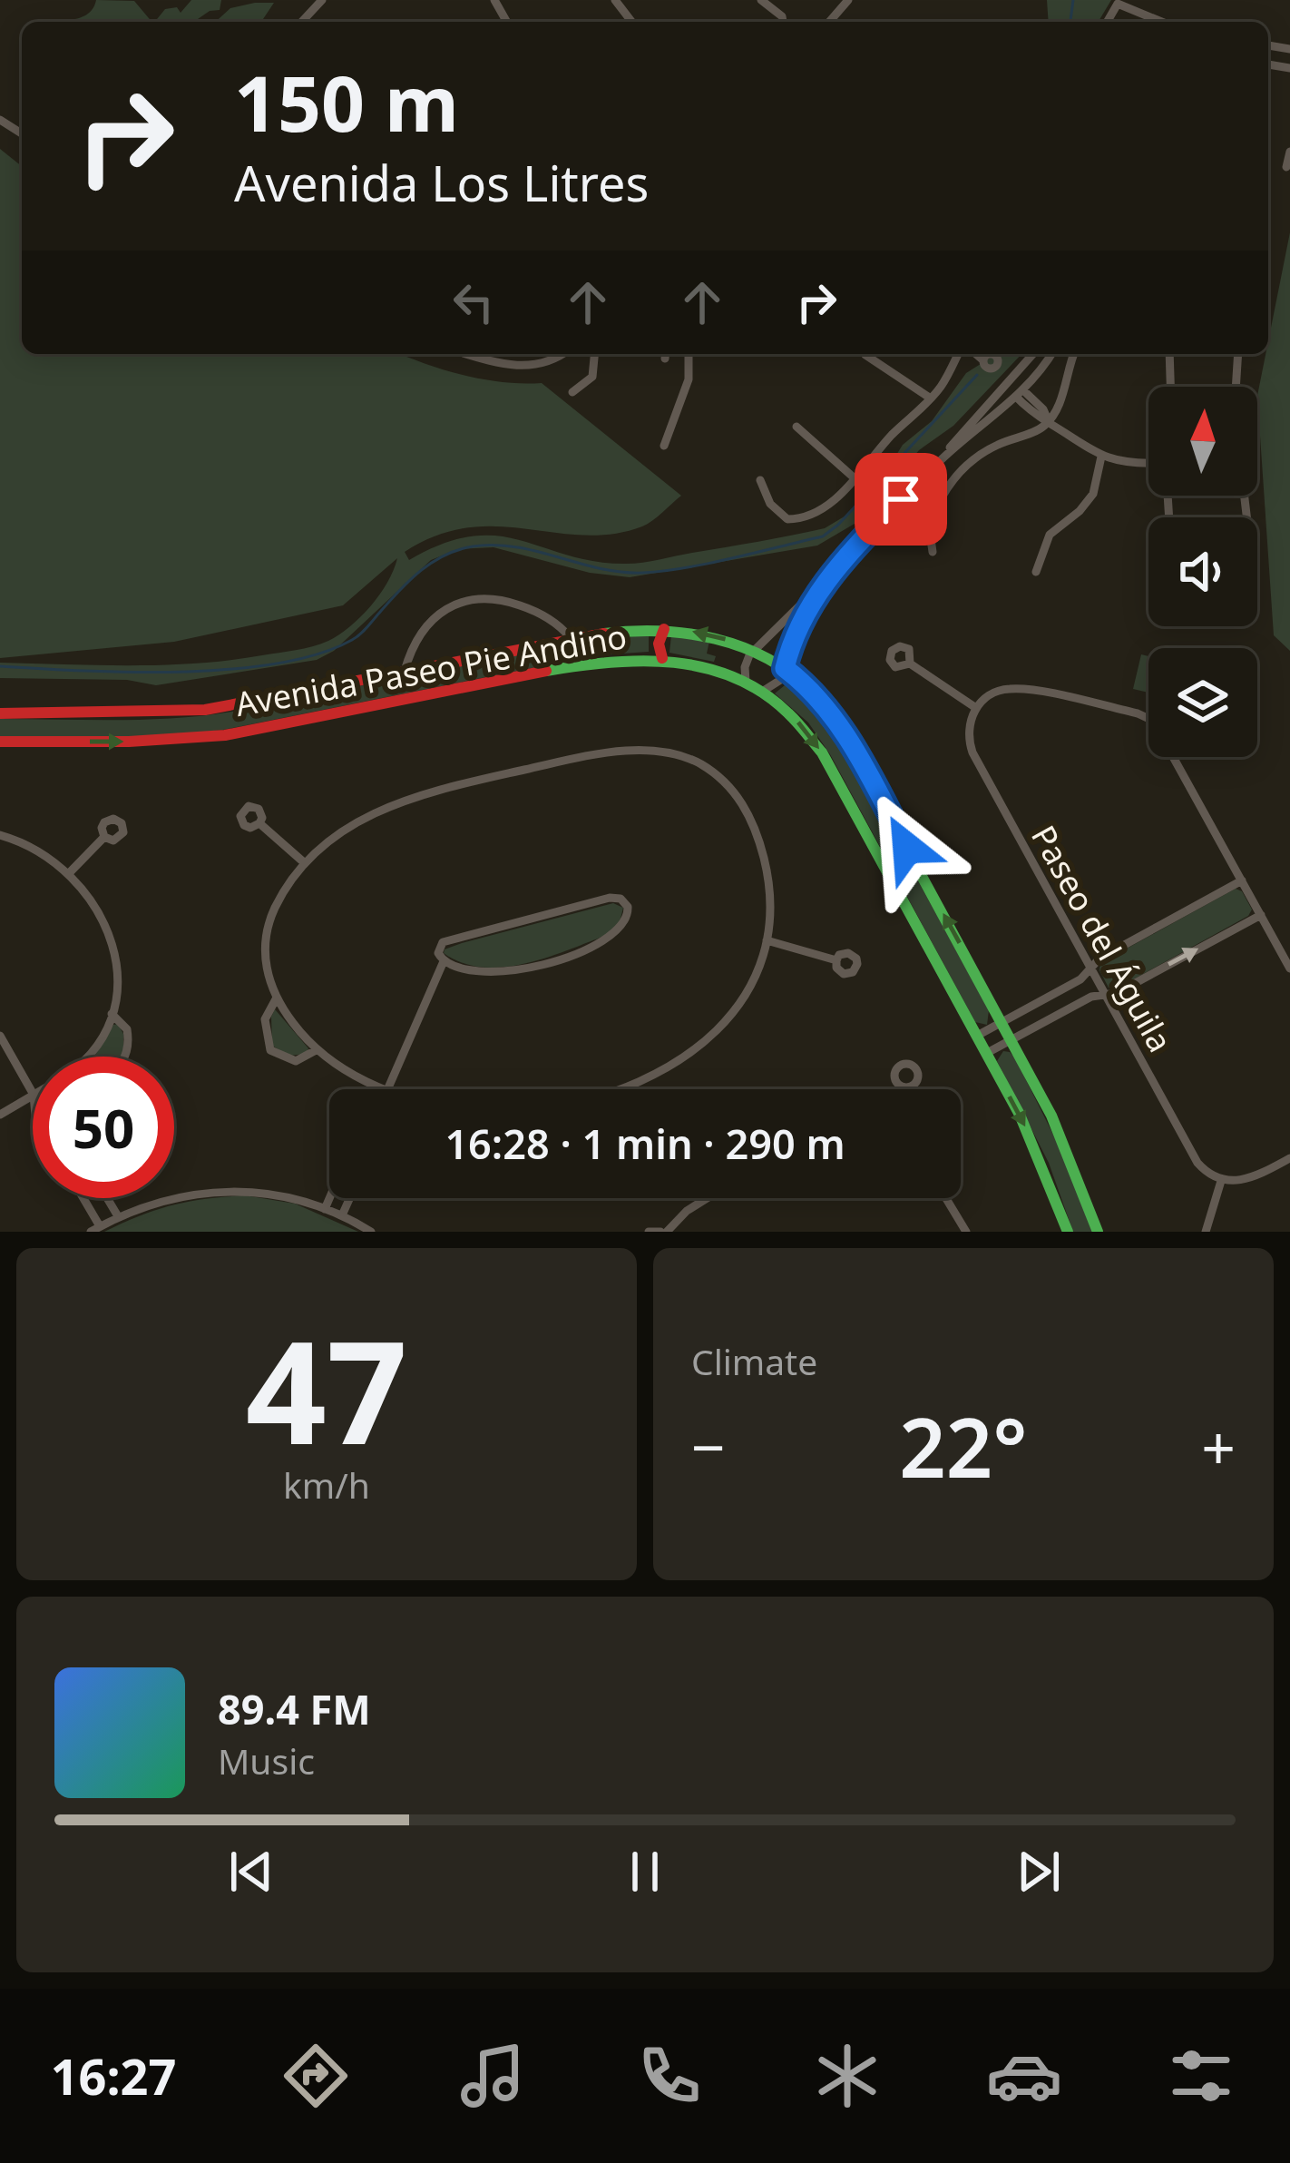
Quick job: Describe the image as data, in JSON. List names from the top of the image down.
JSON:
{
  "streets": {
    "main road": ["Avenida Paseo Pie Andino"],
    "street": ["Paseo del Águila"]
  },
  "north": "top",
  "page": {
    "turn": ["150 m", "Avenida Los Litres"],
    "limit": "50",
    "trip": "16:28 · 1 min · 290 m",
    "tile": [
      ["47", "km/h"],
      "Climate"
    ],
    "heat": ["−", "22°", "+"],
    "song": ["89.4 FM", "Music"],
    "tabs": "16:27"
  }
}
